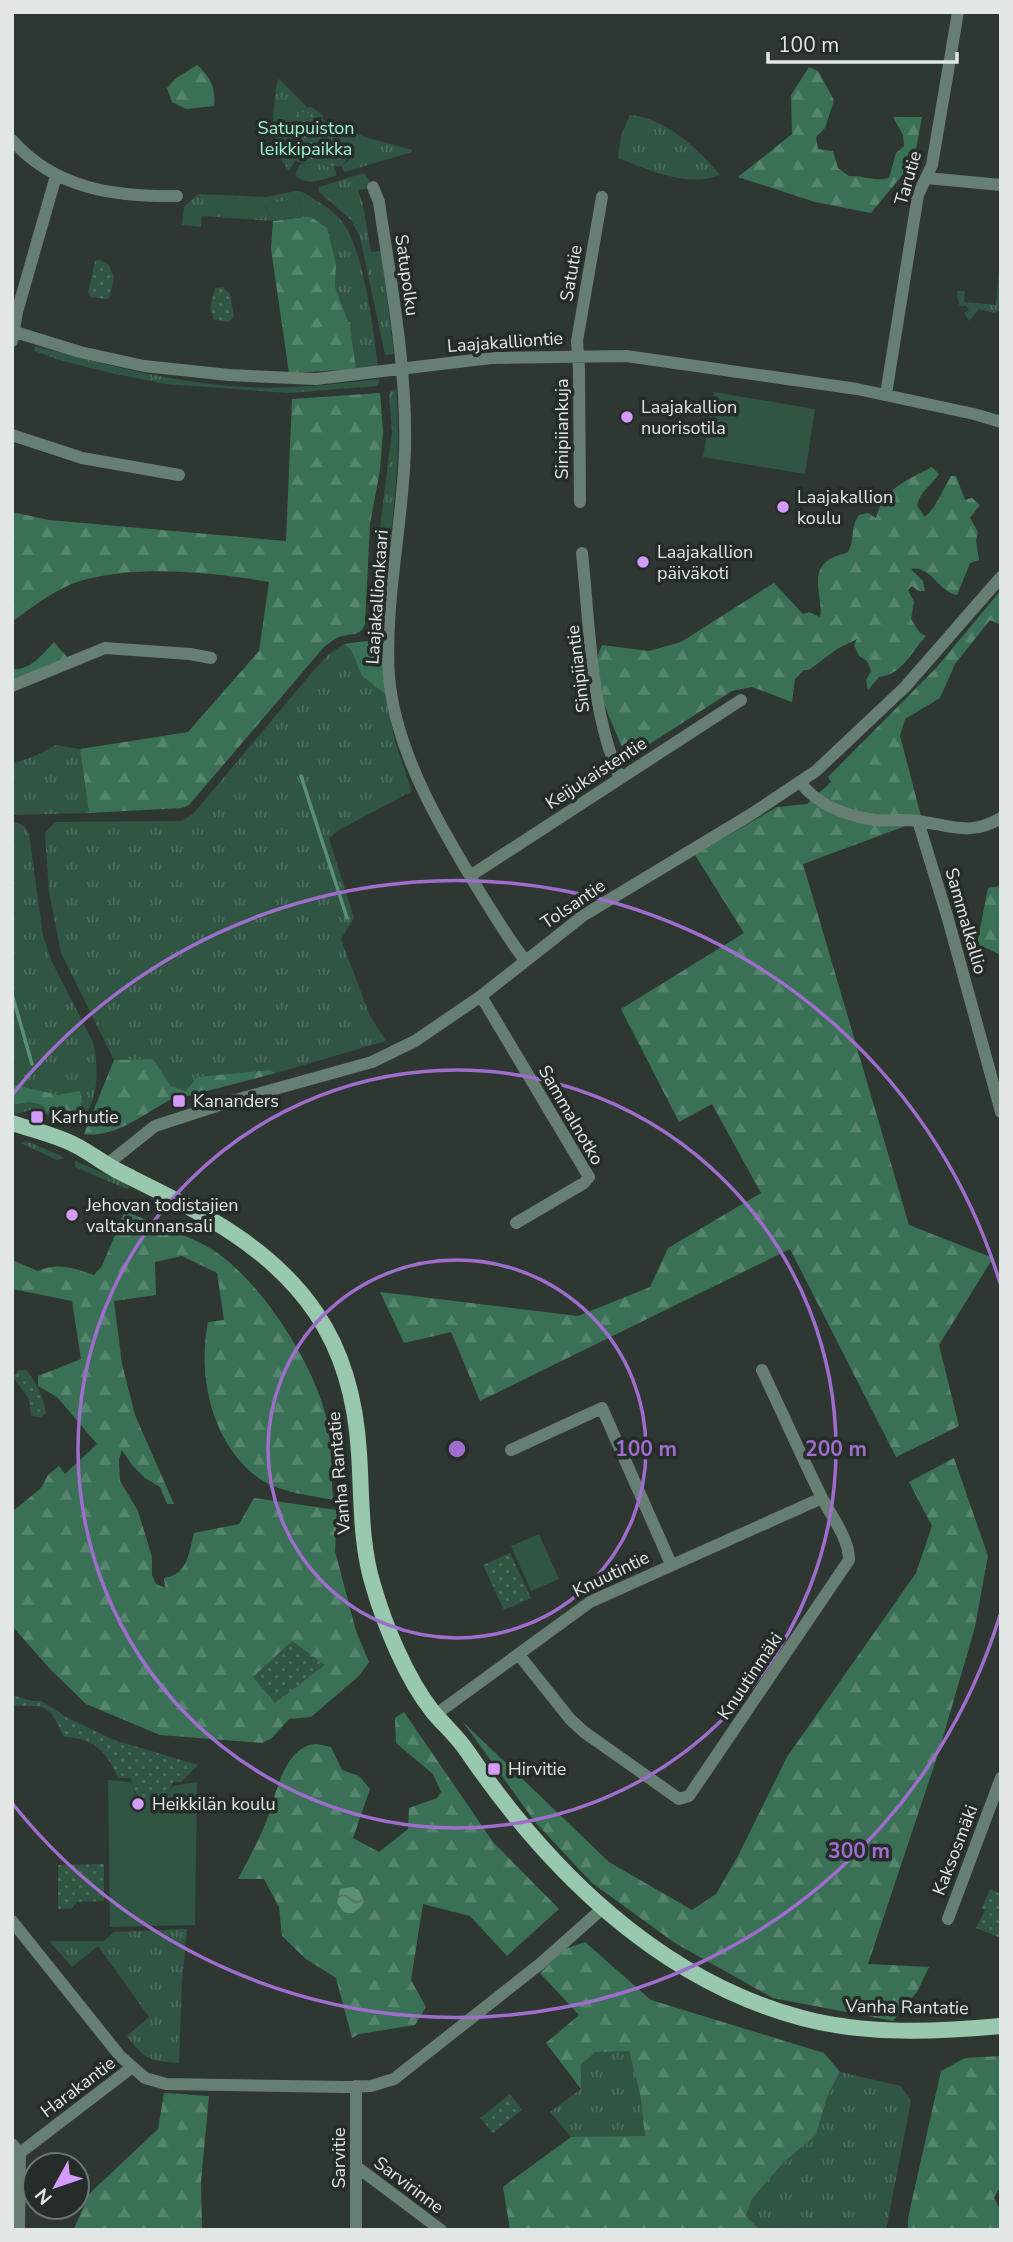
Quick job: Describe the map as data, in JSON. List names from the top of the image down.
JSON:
{
  "streets": {
    "main road": ["Vanha Rantatie"],
    "street": [
      "Tarutie",
      "Satutie",
      "Satupolku",
      "Laajakalliontie",
      "Sinipiiankuja",
      "Laajakallionkaari",
      "Sinipiiantie",
      "Keijukaistentie",
      "Tolsantie",
      "Sammalkallio",
      "Sammalnotko",
      "Knuutintie",
      "Knuutinmäki",
      "Kaksosmäki",
      "Harakantie",
      "Sarvitie",
      "Sarvirinne"
    ]
  },
  "crossings": [
    ["Tarutie", "Laajakalliontie"],
    ["Satutie", "Laajakalliontie"],
    ["Satutie", "Sinipiiankuja"],
    ["Satupolku", "Laajakalliontie"],
    ["Satupolku", "Laajakallionkaari"],
    ["Laajakalliontie", "Sinipiiankuja"],
    ["Laajakalliontie", "Laajakallionkaari"],
    ["Laajakallionkaari", "Keijukaistentie"],
    ["Laajakallionkaari", "Tolsantie"],
    ["Sinipiiantie", "Keijukaistentie"],
    ["Tolsantie", "Sammalnotko"],
    ["Tolsantie", "Vanha Rantatie"],
    ["Vanha Rantatie", "Knuutintie"],
    ["Knuutintie", "Knuutinmäki"],
    ["Sarvitie", "Sarvirinne"]
  ],
  "parks": ["Satupuiston leikkipaikka"],
  "places": {
    "other": [
      "Laajakallion nuorisotila",
      "Laajakallion koulu",
      "Laajakallion päiväkoti",
      "Jehovan todistajien valtakunnansali",
      "Heikkilän koulu"
    ],
    "transit": ["Kananders", "Karhutie", "Hirvitie"]
  },
  "scale_bar": "100 m",
  "north": "bottom left",
  "rings": ["100 m", "200 m", "300 m"]
}
